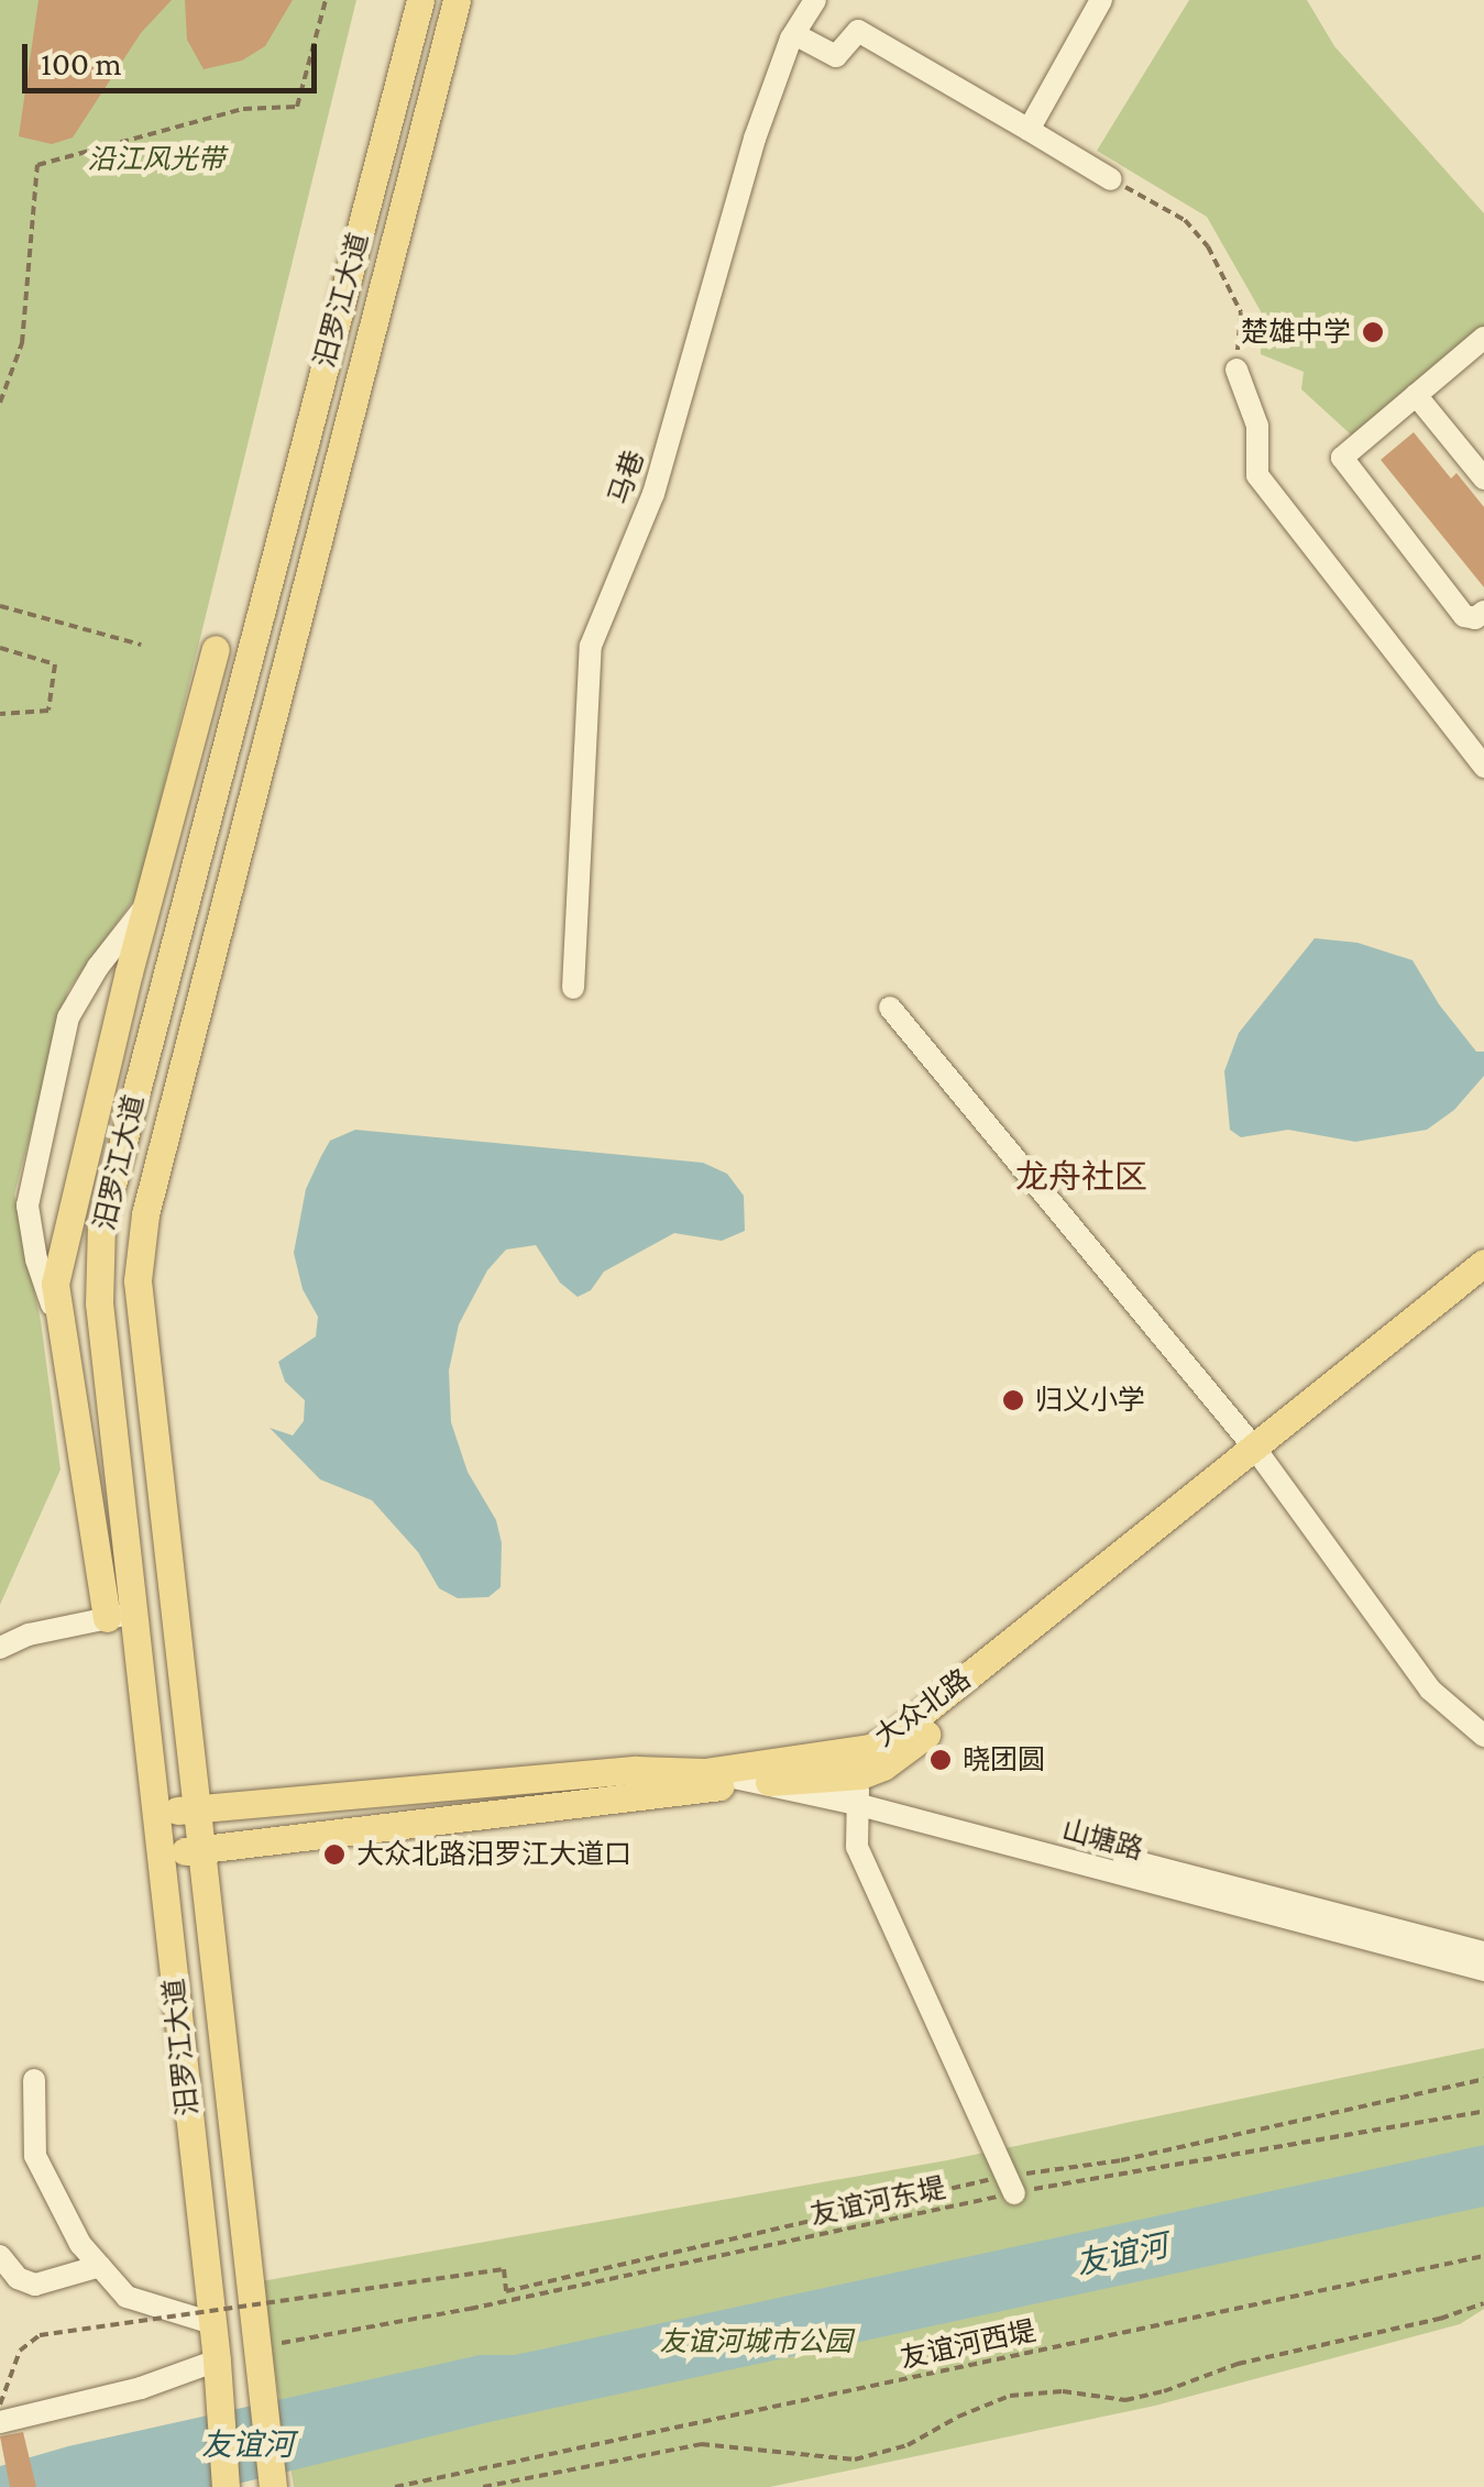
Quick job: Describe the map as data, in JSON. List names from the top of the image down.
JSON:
{
  "streets": {
    "main road": ["汨罗江大道", "大众北路"],
    "street": ["马巷", "山塘路"],
    "path": ["友谊河东堤", "友谊河西堤"]
  },
  "crossings": [
    ["汨罗江大道", "大众北路"],
    ["汨罗江大道", "友谊河东堤"],
    ["大众北路", "山塘路"]
  ],
  "districts": ["龙舟社区"],
  "water": ["友谊河"],
  "parks": ["沿江风光带", "友谊河城市公园"],
  "places": [
    "楚雄中学",
    "归义小学",
    "晓团圆",
    "大众北路汨罗江大道口"
  ],
  "scale_bar": "100 m"
}
